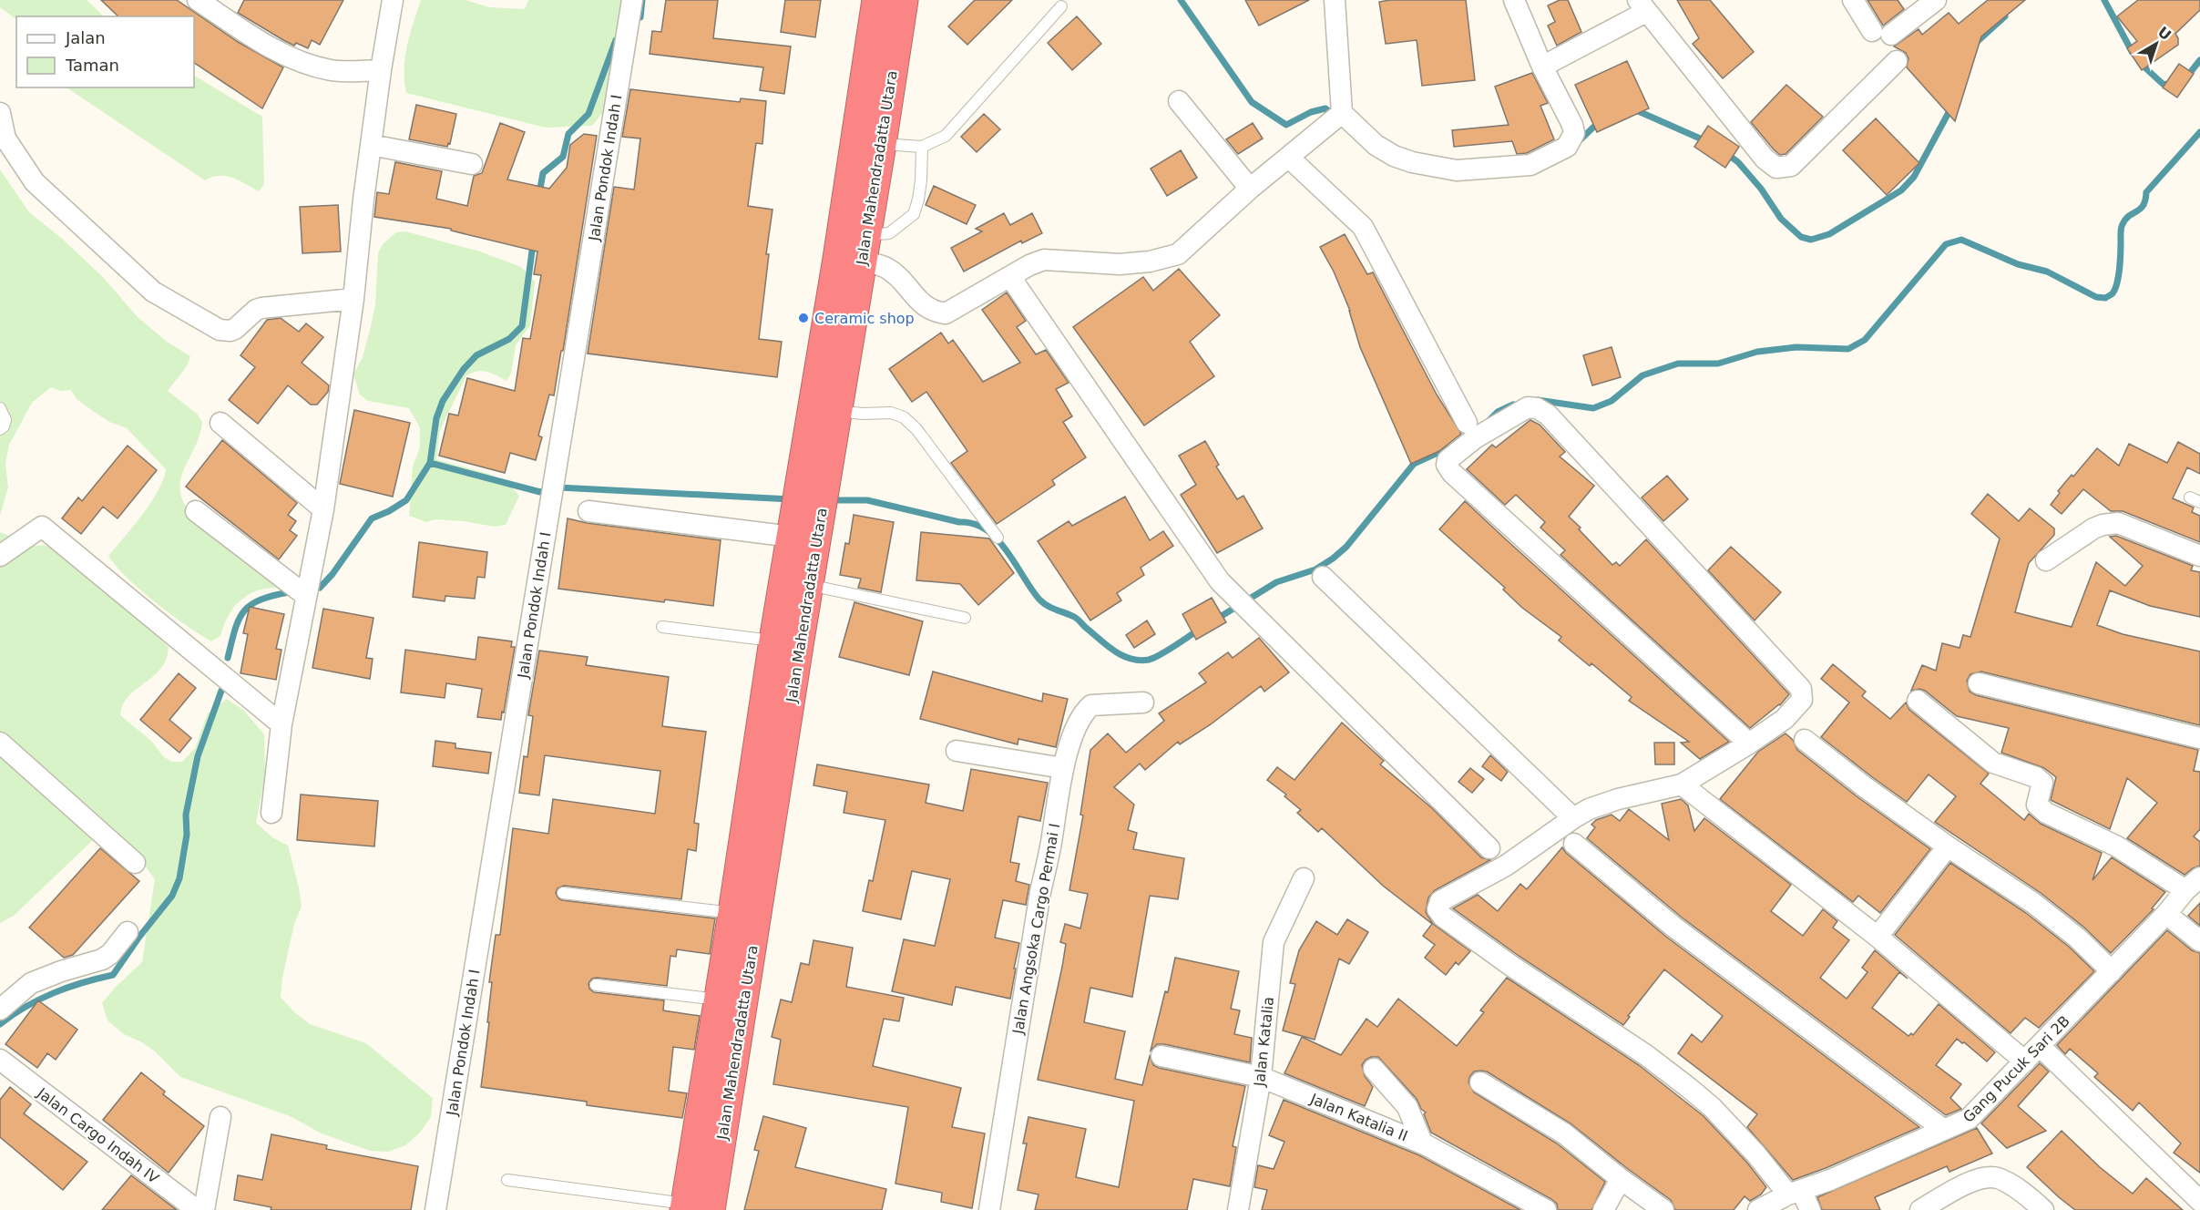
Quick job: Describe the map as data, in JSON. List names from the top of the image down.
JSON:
{
  "streets": {
    "highway": ["Jalan Mahendradatta Utara"],
    "street": [
      "Jalan Pondok Indah I",
      "Jalan Angsoka Cargo Permai I",
      "Jalan Katalia",
      "Gang Pucuk Sari 2B",
      "Jalan Katalia II",
      "Jalan Cargo Indah IV"
    ]
  },
  "crossings": [
    ["Jalan Katalia", "Jalan Katalia II"]
  ],
  "places": ["Ceramic shop"],
  "legend": ["Jalan", "Taman"],
  "north": "top right"
}
